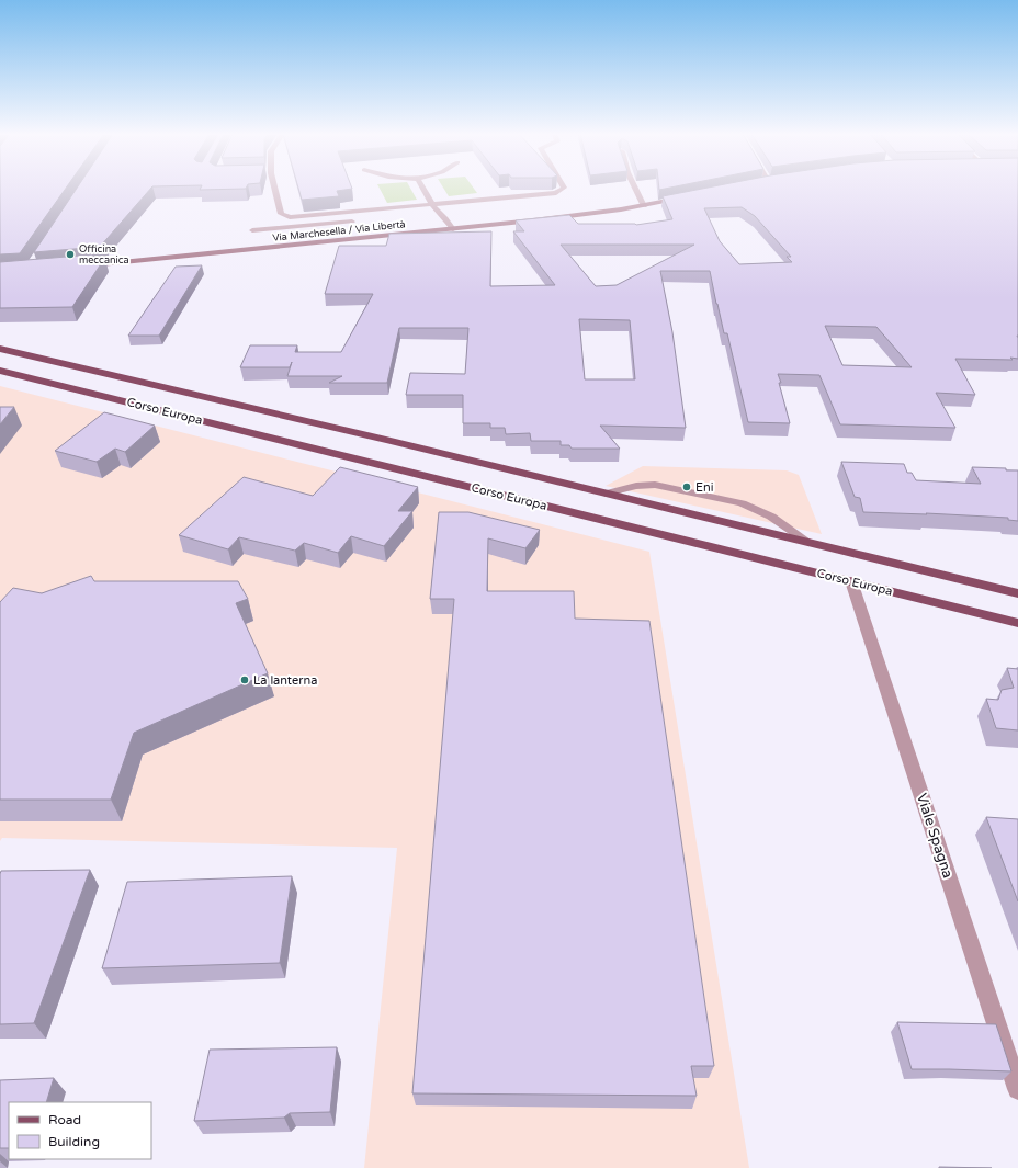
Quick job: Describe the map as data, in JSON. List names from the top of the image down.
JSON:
{
  "streets": {
    "main road": ["Corso Europa"],
    "street": ["Via Marchesella / Via Libertà", "Viale Spagna"]
  },
  "crossings": [
    ["Corso Europa", "Viale Spagna"]
  ],
  "places": ["Officina meccanica", "Eni", "La lanterna"],
  "legend": ["Road", "Building"]
}
